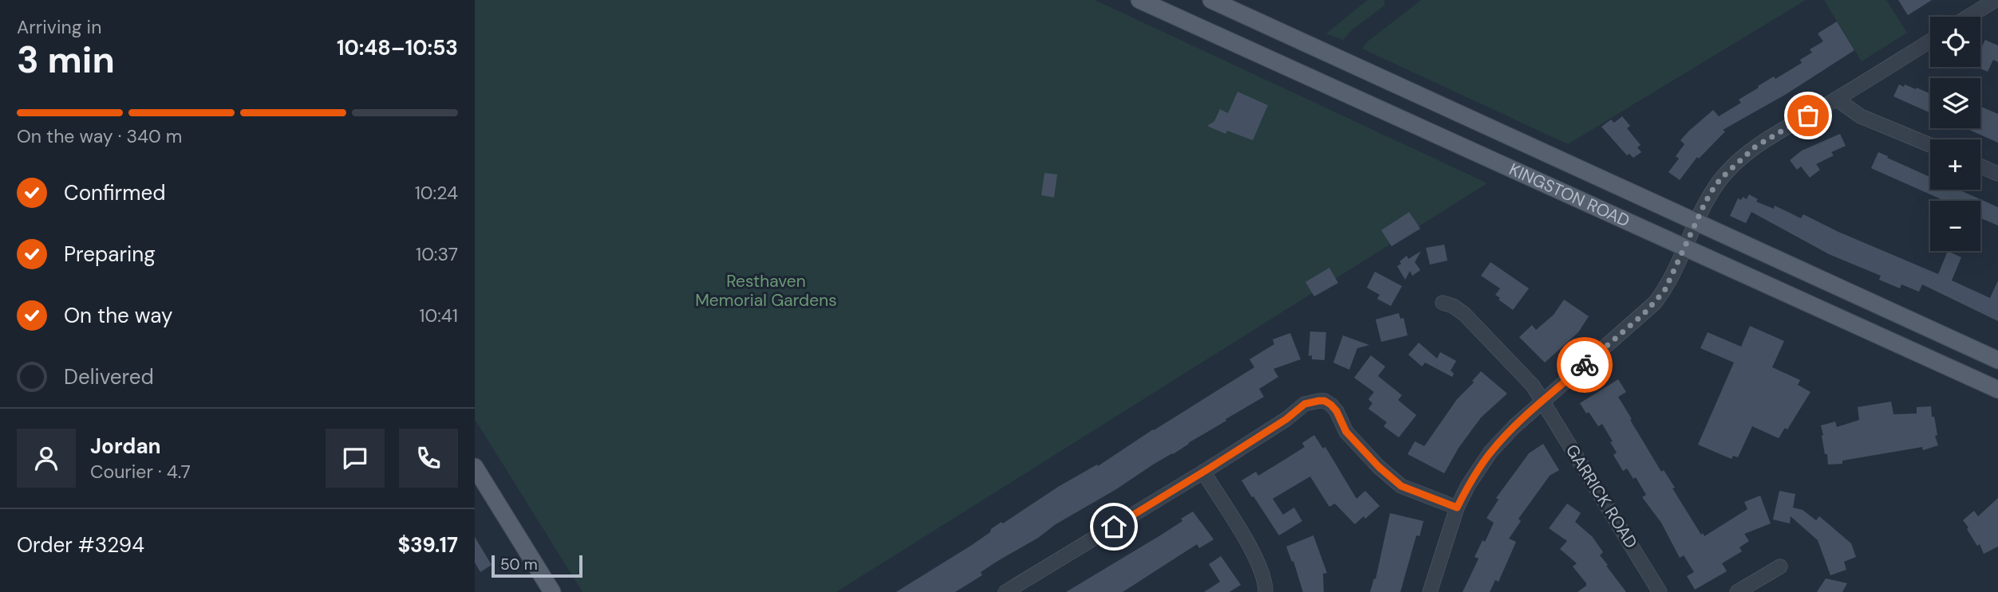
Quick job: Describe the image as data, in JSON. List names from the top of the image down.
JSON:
{
  "streets": {
    "main road": ["KINGSTON ROAD"],
    "street": ["GARRICK ROAD"]
  },
  "parks": ["Resthaven Memorial Gardens"],
  "scale_bar": "50 m",
  "page": {
    "heading": ["3 min", "Arriving in", "10:48–10:53"],
    "panel": [
      "Jordan",
      "Courier · 4.7",
      "Order #3294",
      "$39.17"
    ],
    "map_buttons": ["+", "−"],
    "bar": "On the way · 340 m",
    "list": [
      ["Confirmed", "10:24"],
      ["Preparing", "10:37"],
      ["On the way", "10:41"],
      "Delivered"
    ],
    "scale": "50 m"
  }
}
